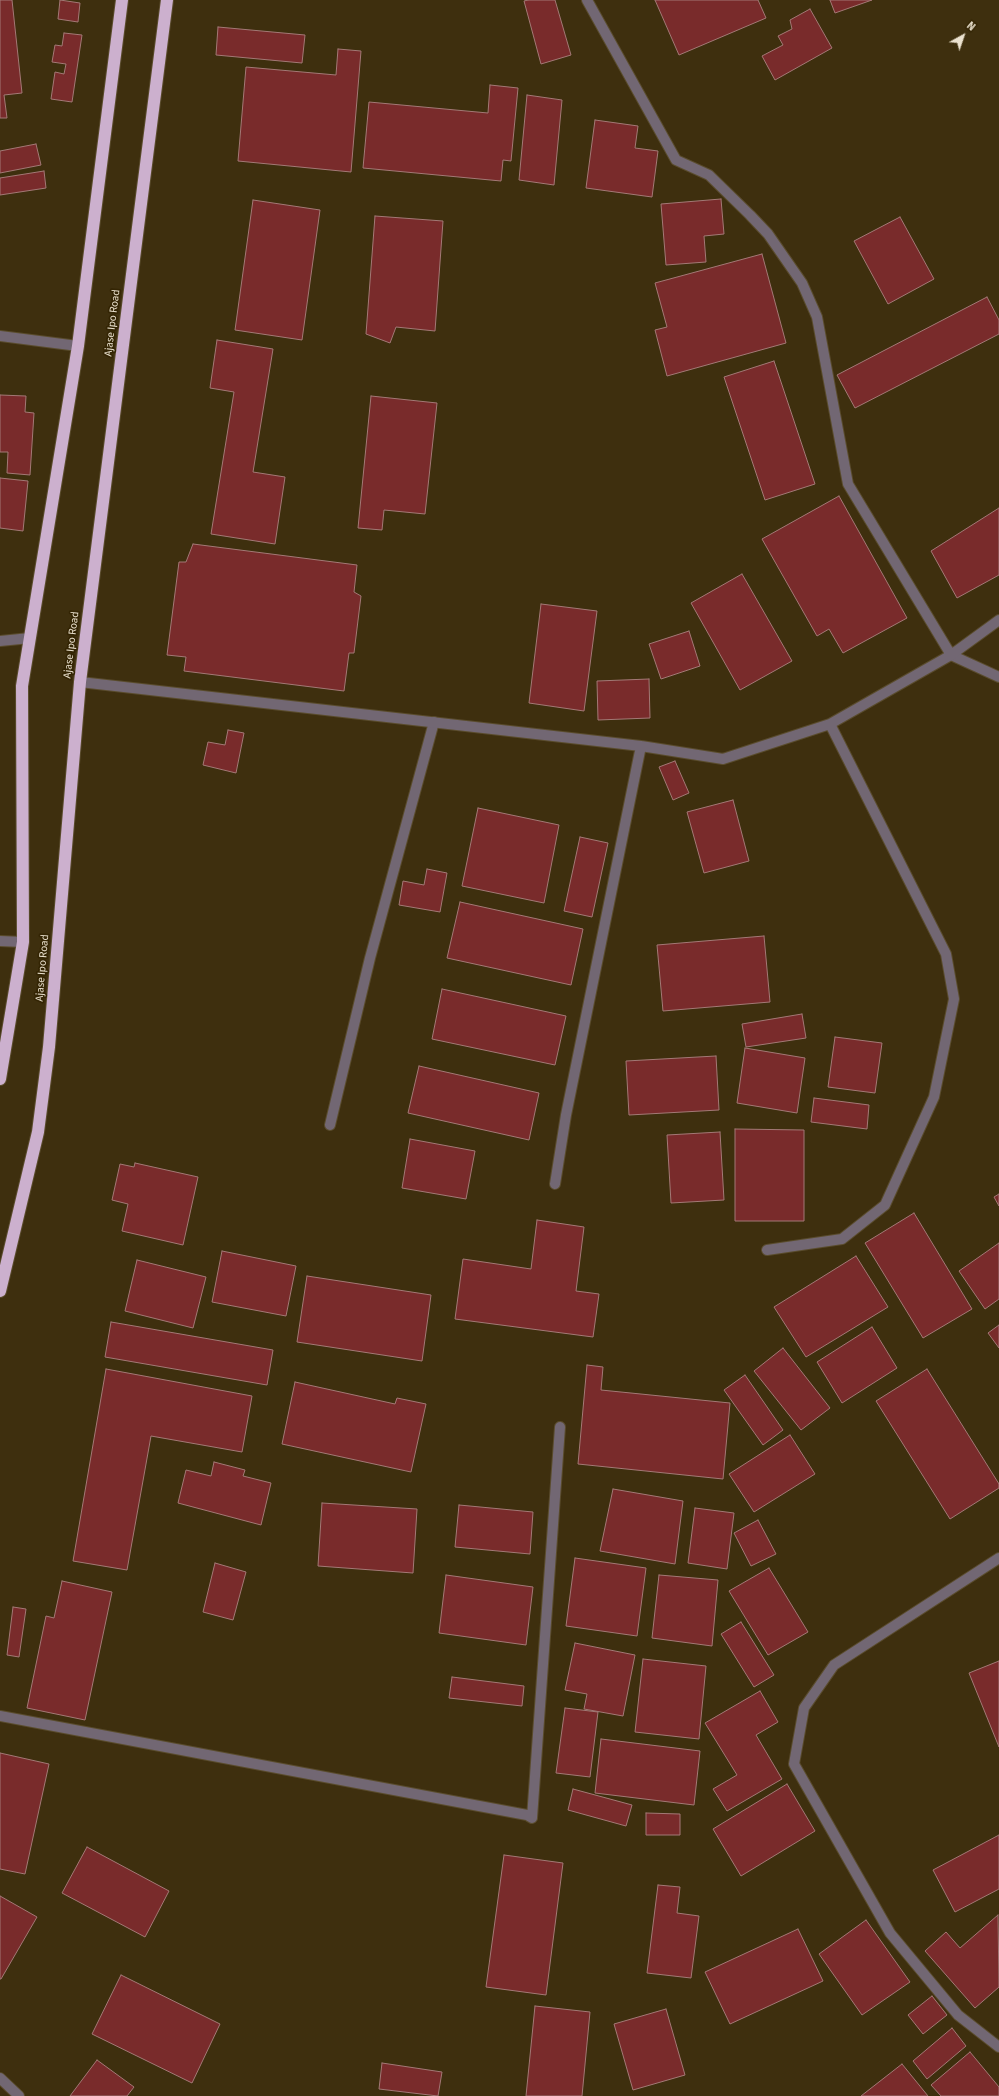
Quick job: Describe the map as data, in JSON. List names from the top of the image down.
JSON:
{
  "streets": {
    "highway": ["Ajase Ipo Road"]
  },
  "north": "top right"
}
